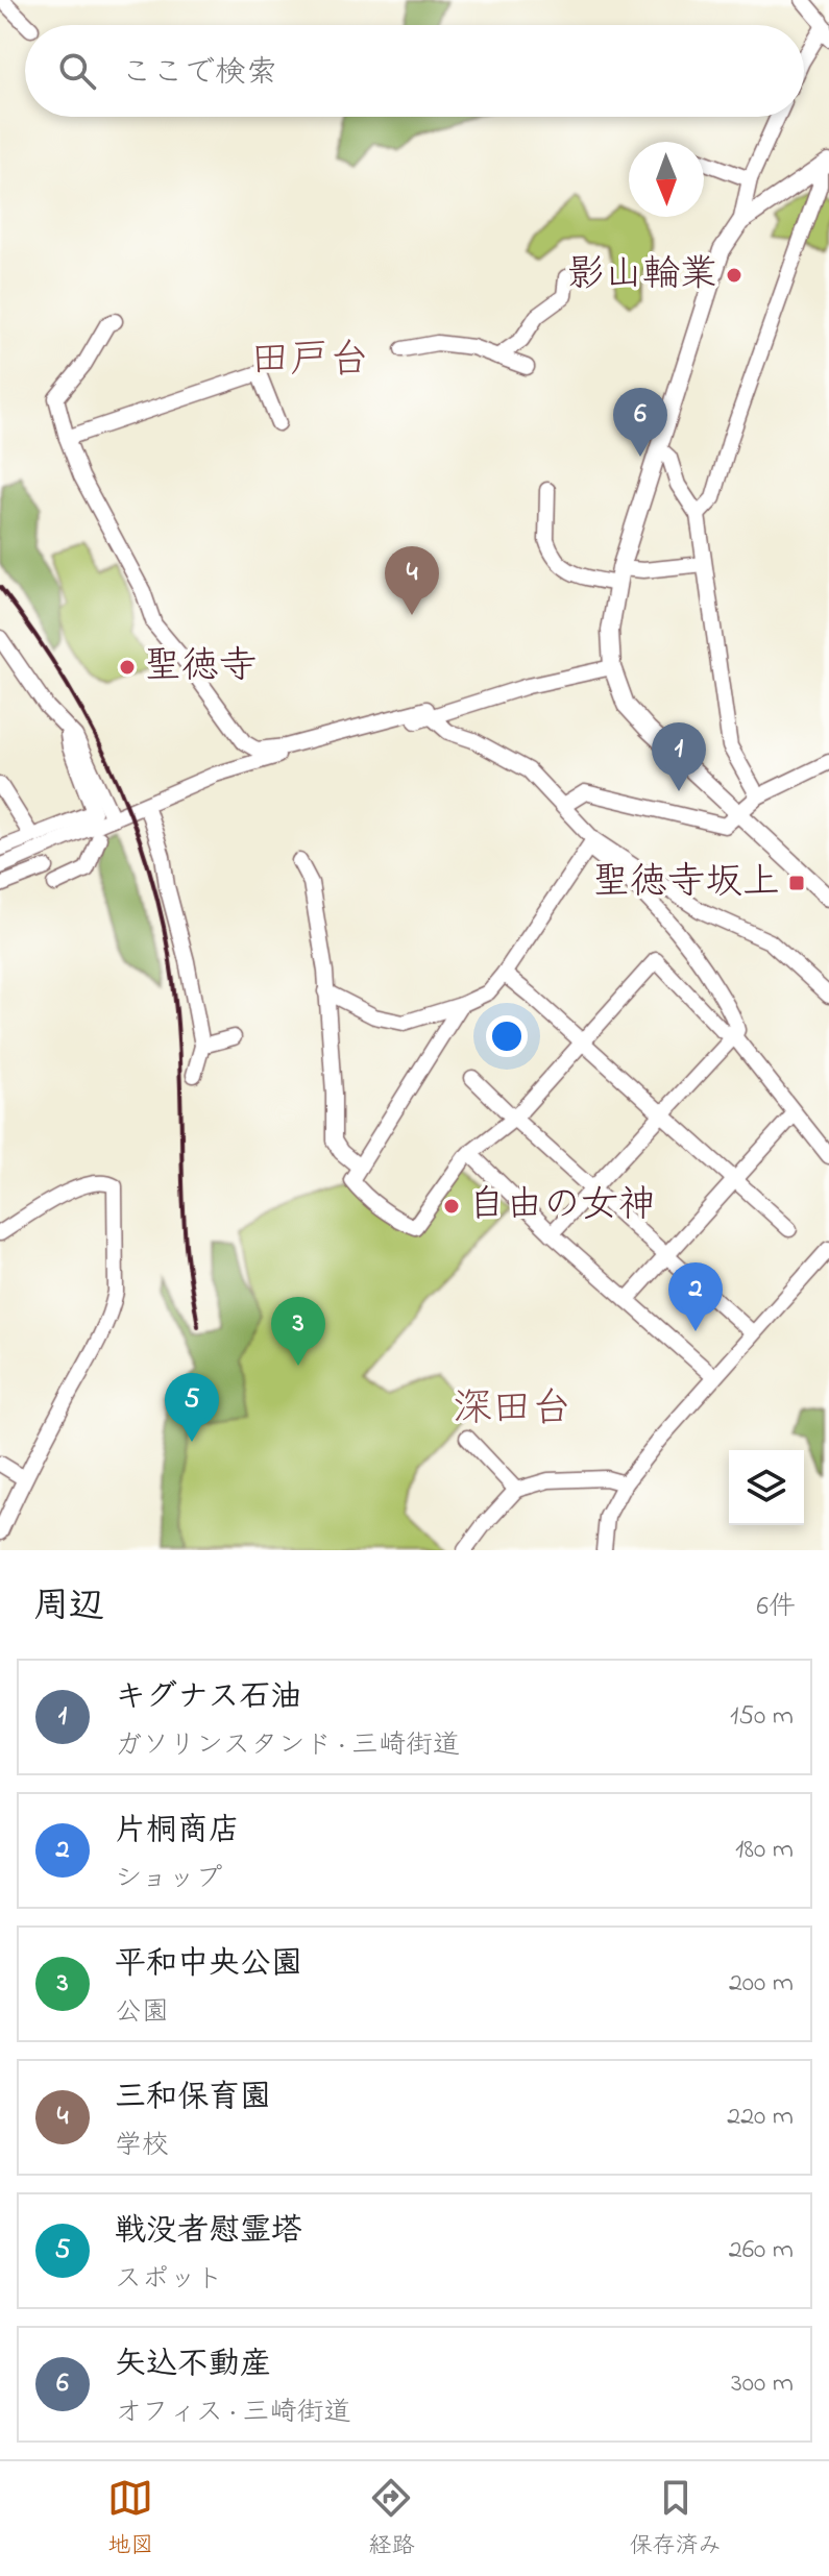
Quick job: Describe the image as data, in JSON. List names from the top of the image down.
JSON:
{
  "districts": ["田戸台", "深田台"],
  "places": {
    "other": ["影山輪業", "聖徳寺", "自由の女神"],
    "transit": ["聖徳寺坂上"]
  },
  "north": "bottom",
  "page": {
    "search": "ここで検索",
    "pins": [
      "6",
      "4",
      "1",
      "2",
      "3",
      "5"
    ],
    "heading": ["周辺", "6件"],
    "list": [
      {
        "mark": "1",
        "name": "キグナス石油",
        "note": "ガソリンスタンド · 三崎街道",
        "value": "150 m"
      },
      {
        "mark": "2",
        "name": "片桐商店",
        "note": "ショップ",
        "value": "180 m"
      },
      {
        "mark": "3",
        "name": "平和中央公園",
        "note": "公園",
        "value": "200 m"
      },
      {
        "mark": "4",
        "name": "三和保育園",
        "note": "学校",
        "value": "220 m"
      },
      {
        "mark": "5",
        "name": "戦没者慰霊塔",
        "note": "スポット",
        "value": "260 m"
      },
      {
        "mark": "6",
        "name": "矢込不動産",
        "note": "オフィス · 三崎街道",
        "value": "300 m"
      }
    ],
    "nav": ["地図", "経路", "保存済み"]
  }
}
